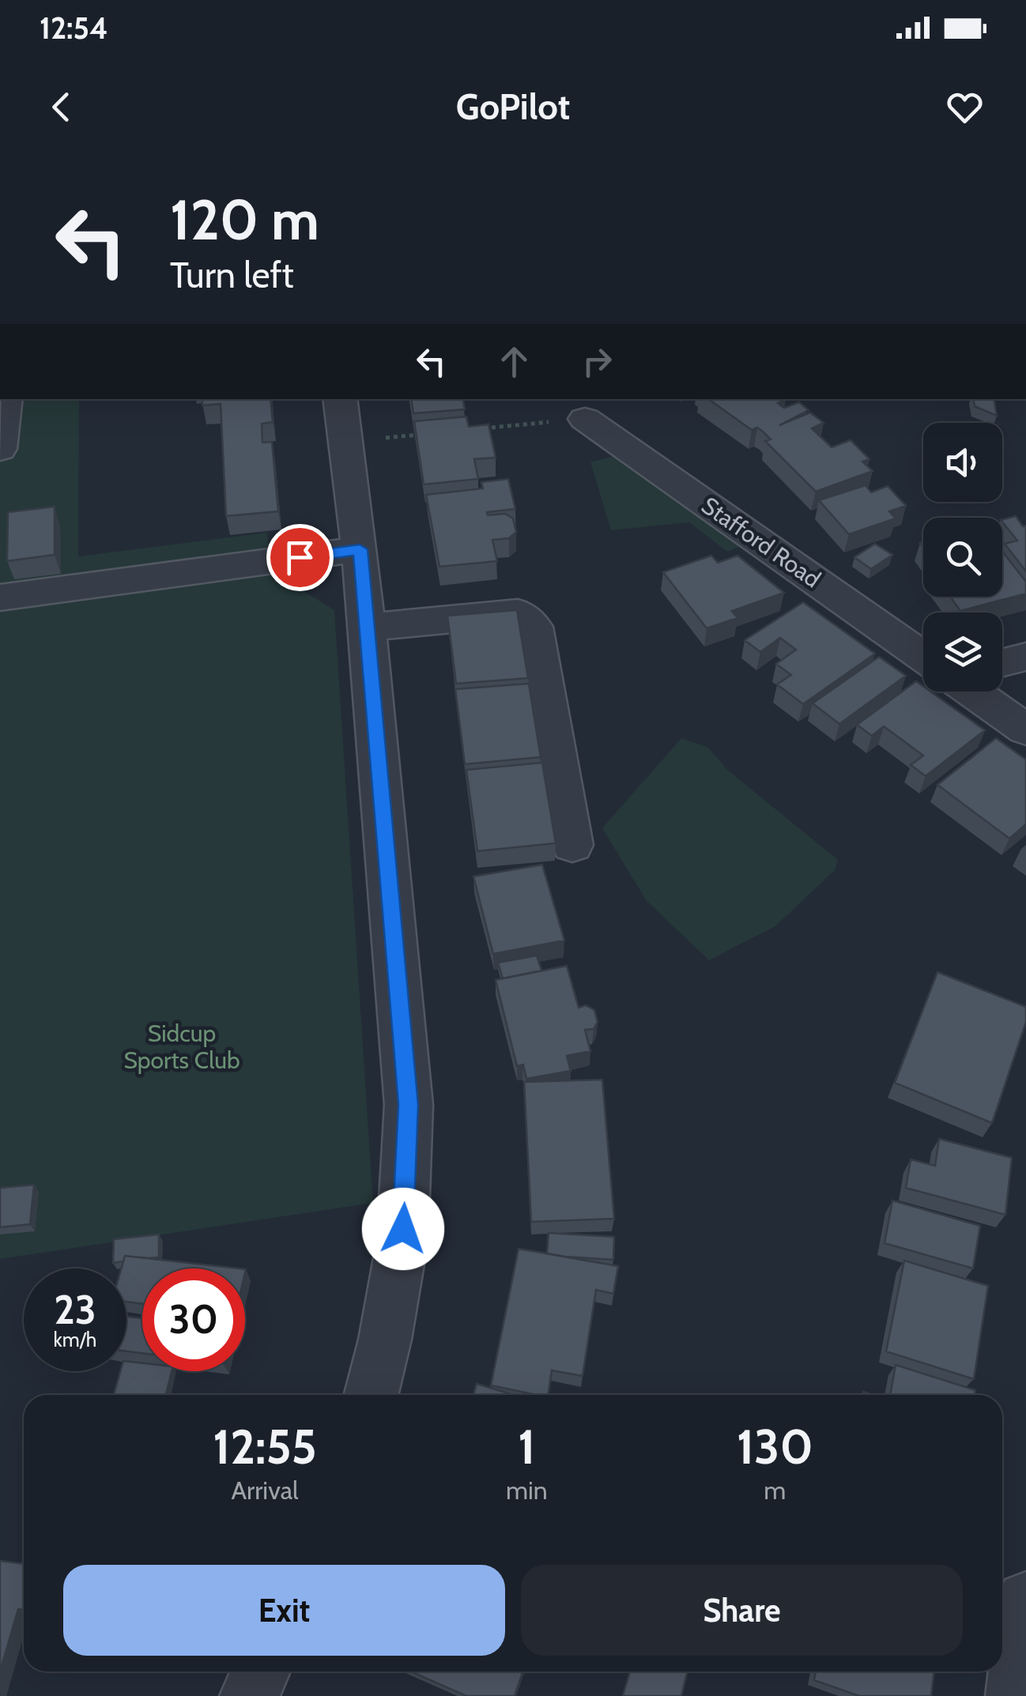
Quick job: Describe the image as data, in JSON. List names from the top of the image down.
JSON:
{
  "streets": {
    "street": ["Stafford Road"]
  },
  "parks": ["Sidcup Sports Club"],
  "page": {
    "status": "12:54",
    "header": "GoPilot",
    "turn": ["120 m", "Turn left"],
    "speed": "23 km/h",
    "limit": "30",
    "eta": [
      "12:55",
      "Arrival",
      "1",
      "min",
      "130",
      "m"
    ],
    "buttons": ["Exit", "Share"]
  }
}
